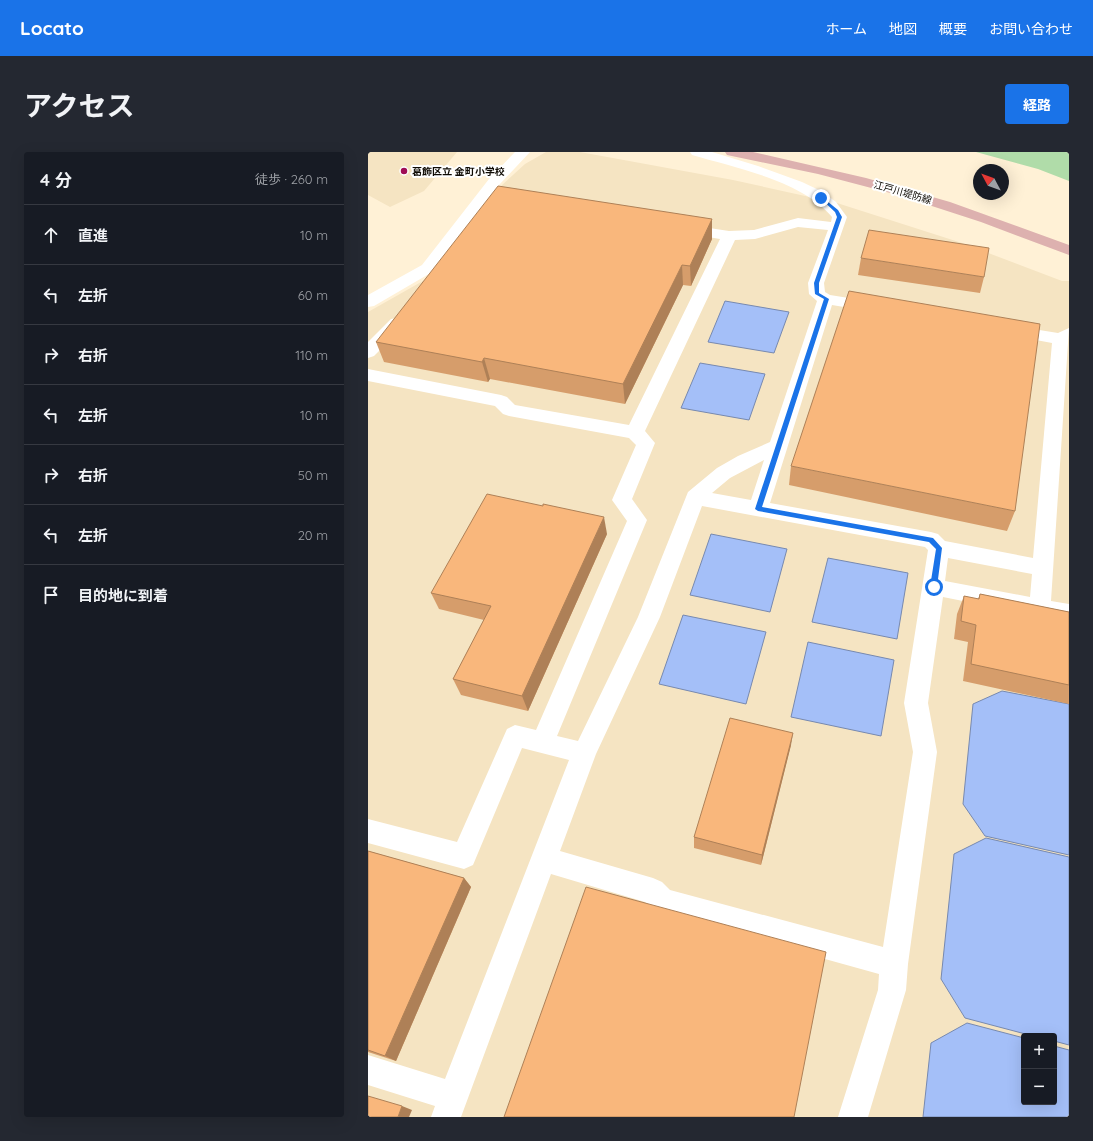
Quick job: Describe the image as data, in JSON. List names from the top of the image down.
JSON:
{
  "streets": {
    "main road": ["江戸川堤防線"]
  },
  "places": ["葛飾区立 金町小学校"],
  "north": "top left",
  "page": {
    "header": "Locato",
    "nav": [
      "ホーム",
      "地図",
      "概要",
      "お問い合わせ"
    ],
    "title": "アクセス",
    "buttons": "経路",
    "heading": ["4 分", "徒歩 · 260 m"],
    "list": [
      ["直進", "10 m"],
      ["左折", "60 m"],
      ["右折", "110 m"],
      ["左折", "10 m"],
      ["右折", "50 m"],
      ["左折", "20 m"],
      "目的地に到着"
    ],
    "map_buttons": ["+", "−"]
  }
}
